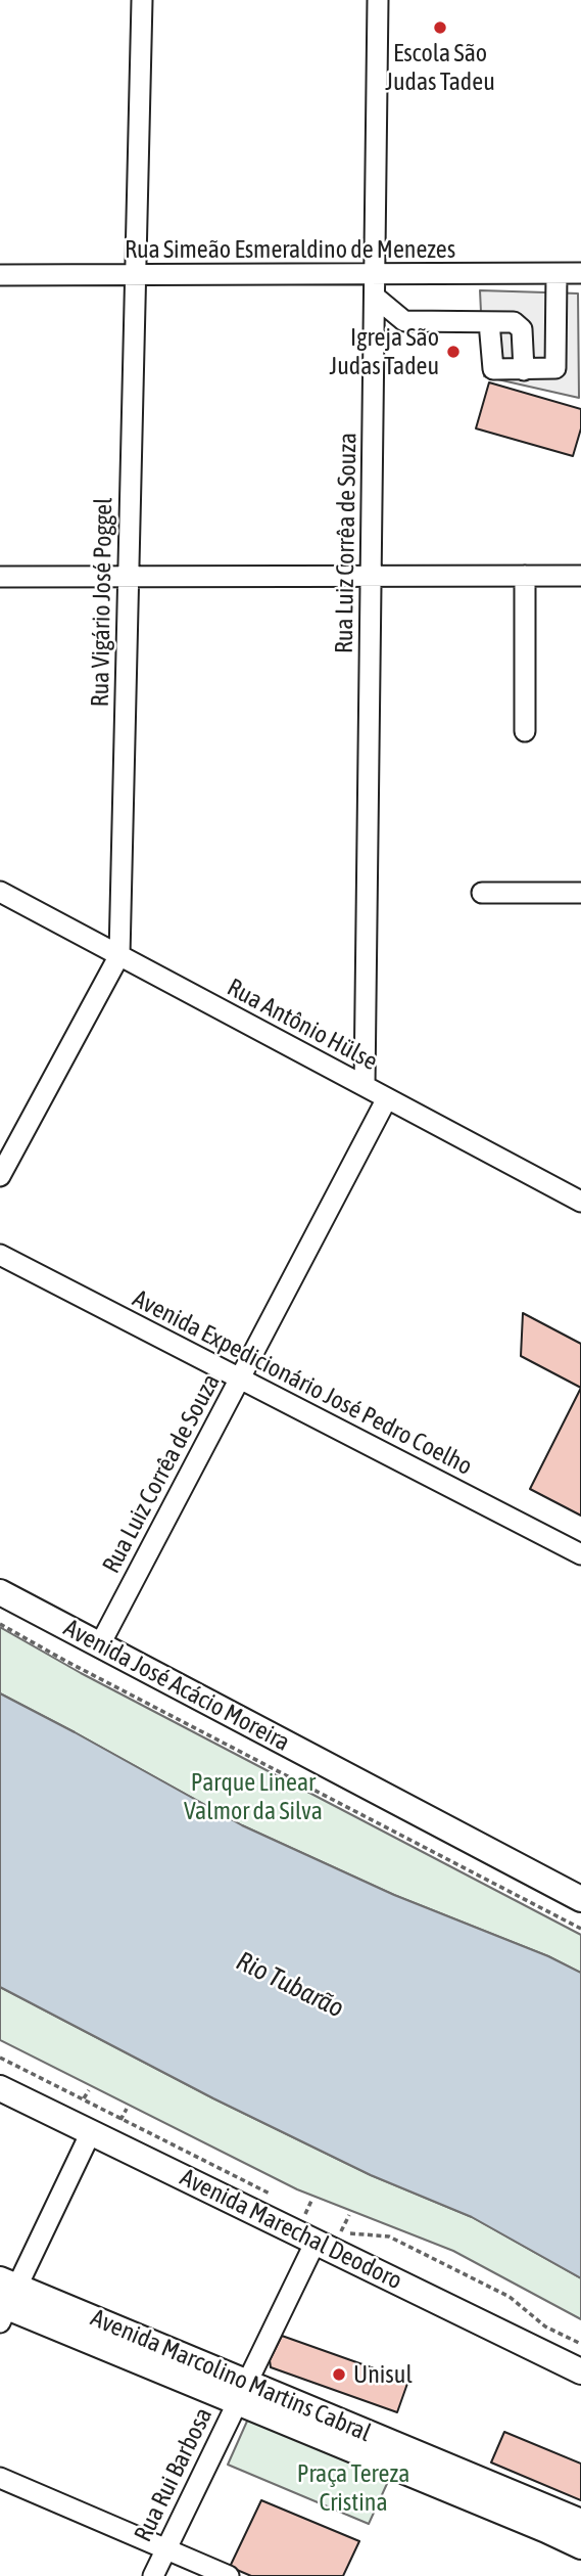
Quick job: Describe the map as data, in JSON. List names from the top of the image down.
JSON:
{
  "streets": {
    "main road": ["Avenida José Acácio Moreira", "Avenida Marechal Deodoro", "Avenida Marcolino Martins Cabral"],
    "street": [
      "Rua Simeão Esmeraldino de Menezes",
      "Rua Luiz Corrêa de Souza",
      "Rua Vigário José Poggel",
      "Rua Antônio Hülse",
      "Avenida Expedicionário José Pedro Coelho",
      "Rua Rui Barbosa"
    ]
  },
  "crossings": [
    ["Rua Simeão Esmeraldino de Menezes", "Rua Luiz Corrêa de Souza"],
    ["Rua Simeão Esmeraldino de Menezes", "Rua Vigário José Poggel"],
    ["Rua Luiz Corrêa de Souza", "Rua Antônio Hülse"],
    ["Rua Luiz Corrêa de Souza", "Avenida Expedicionário José Pedro Coelho"],
    ["Rua Luiz Corrêa de Souza", "Avenida José Acácio Moreira"],
    ["Rua Vigário José Poggel", "Rua Antônio Hülse"],
    ["Avenida Marechal Deodoro", "Rua Rui Barbosa"],
    ["Avenida Marcolino Martins Cabral", "Rua Rui Barbosa"]
  ],
  "water": ["Rio Tubarão"],
  "parks": ["Parque Linear Valmor da Silva", "Praça Tereza Cristina"],
  "places": ["Escola São Judas Tadeu", "Igreja São Judas Tadeu", "Unisul"]
}
